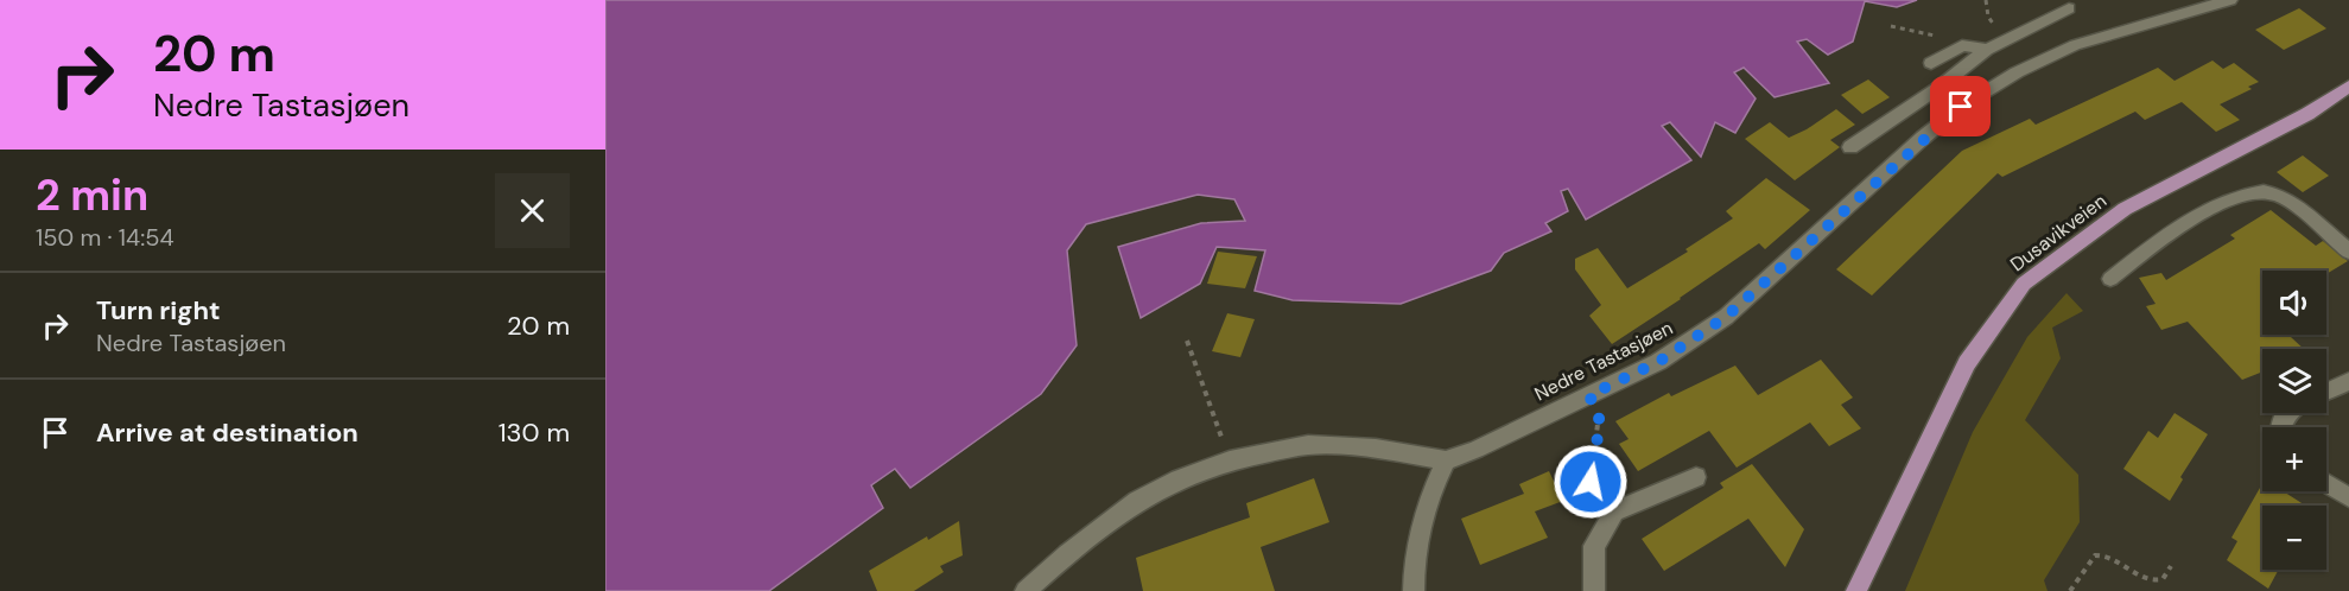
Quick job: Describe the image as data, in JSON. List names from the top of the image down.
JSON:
{
  "streets": {
    "main road": ["Dusavikveien"],
    "street": ["Nedre Tastasjøen"]
  },
  "page": {
    "turn": ["20 m", "Nedre Tastasjøen"],
    "heading": ["2 min", "150 m · 14:54"],
    "list": [
      {
        "name": "Turn right",
        "note": "Nedre Tastasjøen",
        "value": "20 m"
      },
      {
        "name": "Arrive at destination",
        "value": "130 m"
      }
    ],
    "map_buttons": ["+", "−"]
  }
}
